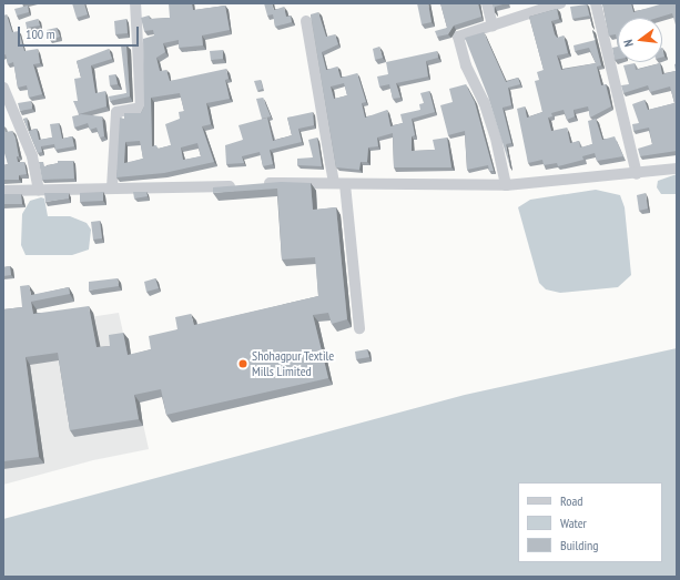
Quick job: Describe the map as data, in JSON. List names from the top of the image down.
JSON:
{
  "places": ["Shohagpur Textile Mills Limited"],
  "legend": ["Road", "Water", "Building"],
  "scale_bar": "100 m",
  "north": "left"
}
